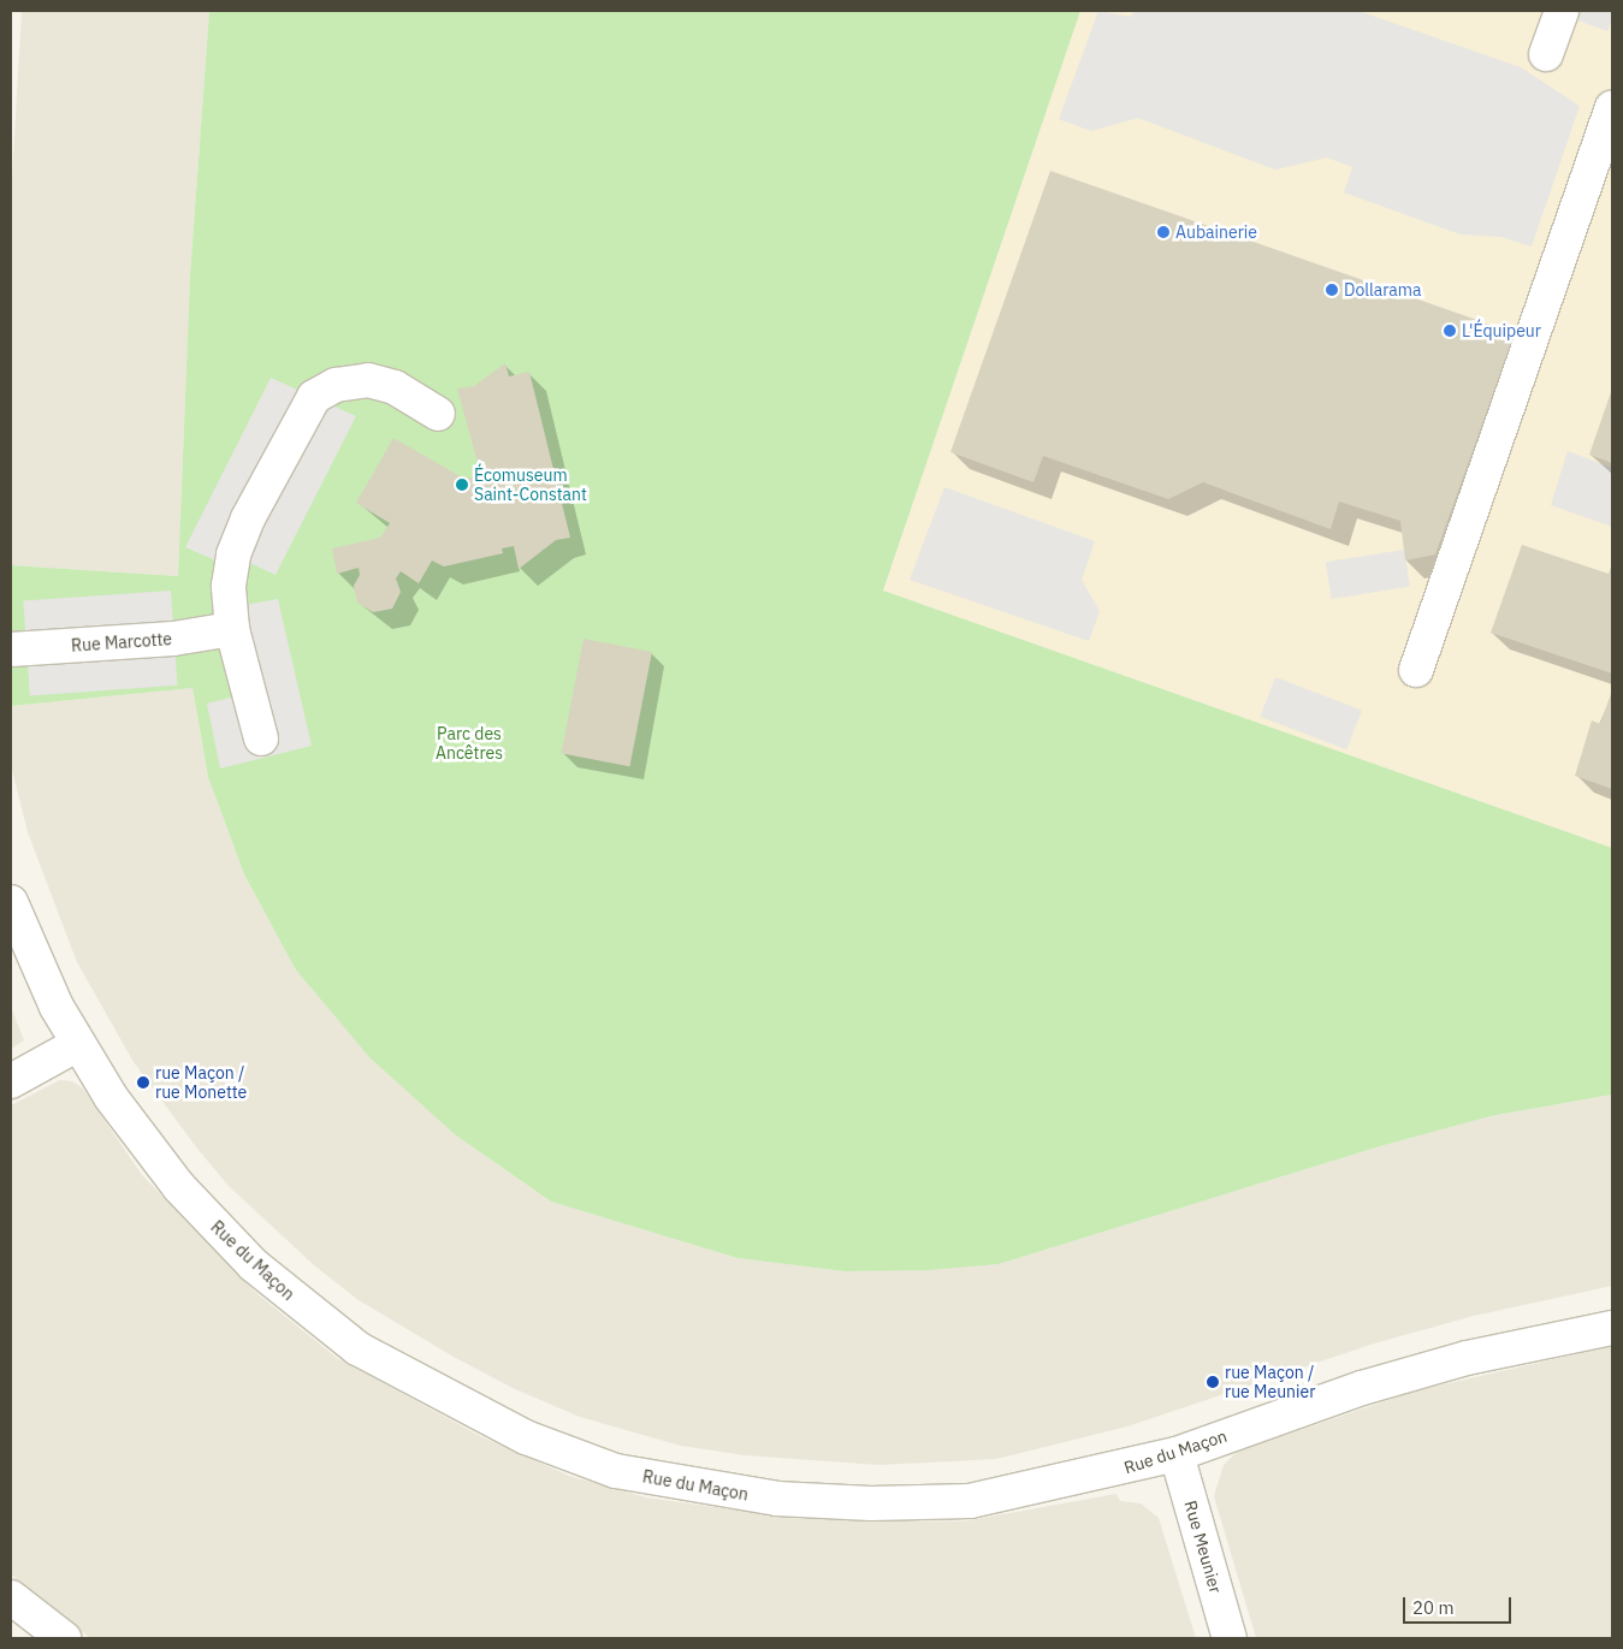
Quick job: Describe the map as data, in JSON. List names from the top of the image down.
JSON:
{
  "streets": {
    "street": ["Rue Marcotte", "Rue du Maçon", "Rue Meunier"]
  },
  "crossings": [
    ["Rue du Maçon", "Rue Meunier"]
  ],
  "parks": ["Parc des Ancêtres"],
  "places": [
    "Aubainerie",
    "Dollarama",
    "L'Équipeur",
    "Écomuseum Saint-Constant",
    "rue Maçon / rue Monette",
    "rue Maçon / rue Meunier"
  ],
  "scale_bar": "20 m"
}
